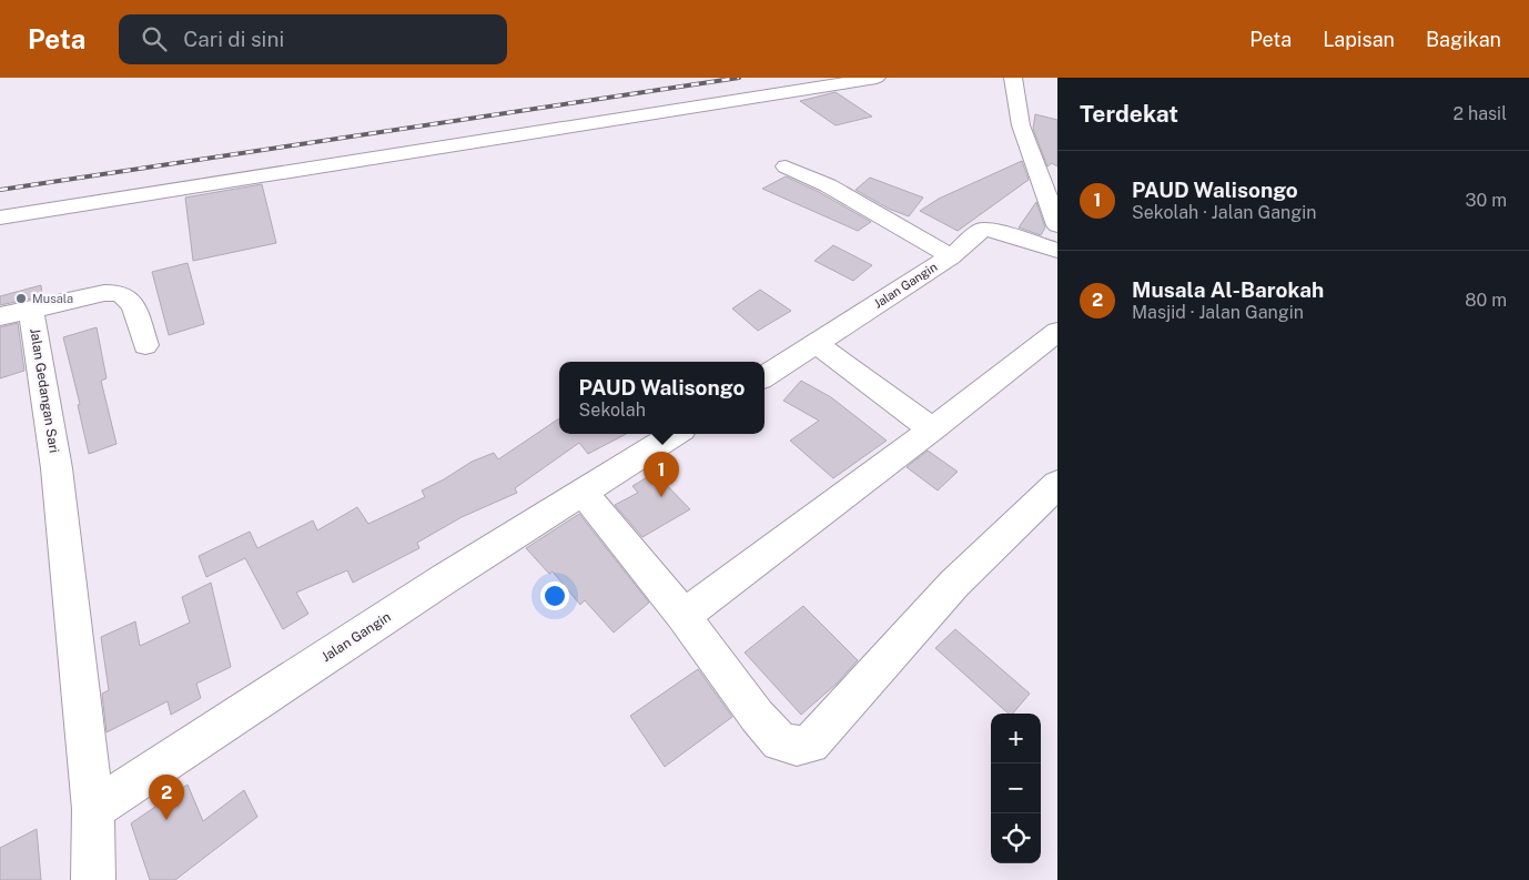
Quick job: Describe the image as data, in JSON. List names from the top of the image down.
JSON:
{
  "streets": {
    "street": ["Jalan Gangin", "Jalan Gedangan Sari"]
  },
  "crossings": [
    ["Jalan Gangin", "Jalan Gedangan Sari"]
  ],
  "places": ["Musala"],
  "page": {
    "header": "Peta",
    "search": "Cari di sini",
    "nav": ["Peta", "Lapisan", "Bagikan"],
    "heading": ["Terdekat", "2 hasil"],
    "list": [
      {
        "mark": "1",
        "name": "PAUD Walisongo",
        "note": "Sekolah · Jalan Gangin",
        "value": "30 m"
      },
      {
        "mark": "2",
        "name": "Musala Al-Barokah",
        "note": "Masjid · Jalan Gangin",
        "value": "80 m"
      }
    ],
    "popup": ["PAUD Walisongo", "Sekolah"],
    "pins": ["1", "2"],
    "map_buttons": ["+", "−"]
  }
}
